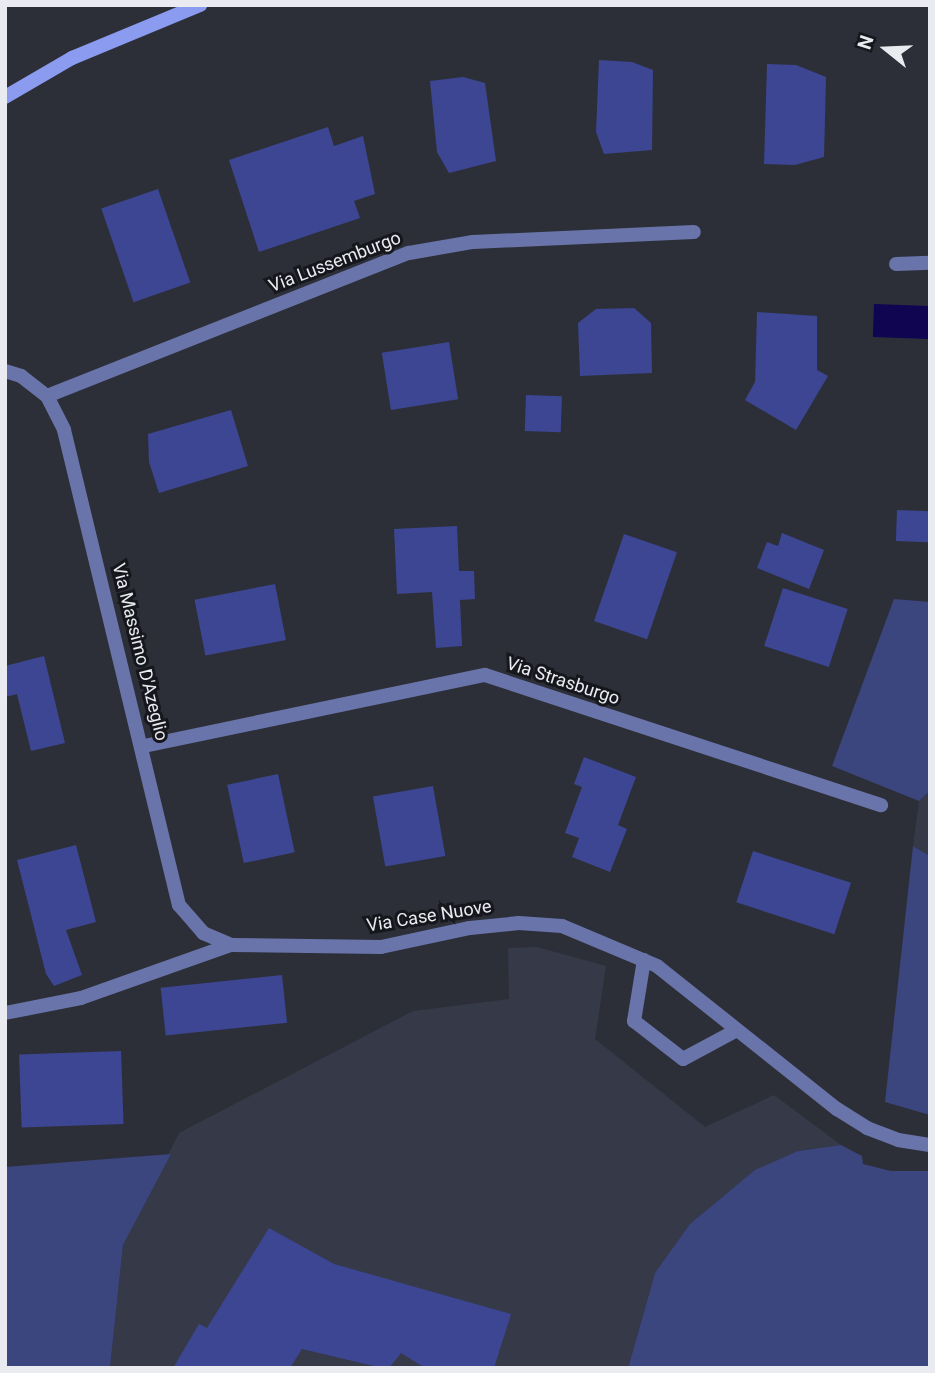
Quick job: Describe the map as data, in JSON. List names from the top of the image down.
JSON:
{
  "streets": {
    "street": [
      "Via Lussemburgo",
      "Via Massimo D'Azeglio",
      "Via Strasburgo",
      "Via Case Nuove"
    ]
  },
  "crossings": [
    ["Via Lussemburgo", "Via Massimo D'Azeglio"],
    ["Via Massimo D'Azeglio", "Via Strasburgo"],
    ["Via Massimo D'Azeglio", "Via Case Nuove"]
  ],
  "north": "left"
}
